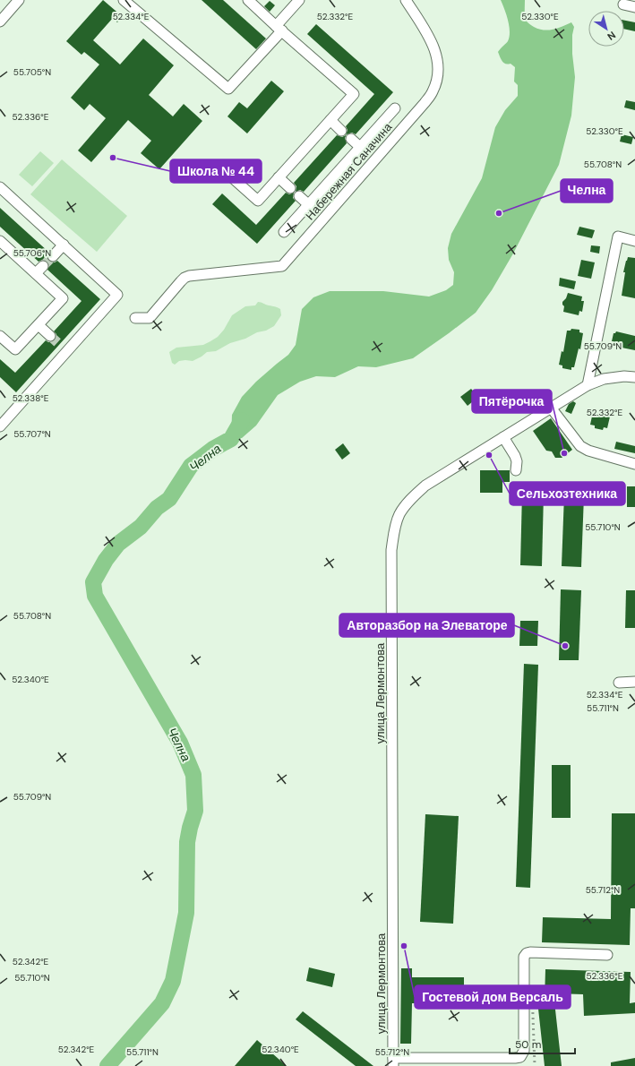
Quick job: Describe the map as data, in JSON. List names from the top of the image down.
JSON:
{
  "streets": {
    "street": ["Набережная Саначина", "улица Лермонтова"]
  },
  "water": ["Челна"],
  "places": [
    "Школа № 44",
    "Челна",
    "Пятёрочка",
    "Сельхозтехника",
    "Авторазбор на Элеваторе",
    "Гостевой дом Версаль"
  ],
  "scale_bar": "50 m",
  "north": "bottom right",
  "coordinates": [
    "52.334°E",
    "52.332°E",
    "52.330°E",
    "55.705°N",
    "52.336°E",
    "55.708°N",
    "55.706°N",
    "55.709°N",
    "52.338°E",
    "55.707°N",
    "55.710°N",
    "52.340°E",
    "55.711°N",
    "55.712°N",
    "52.342°E"
  ]
}
